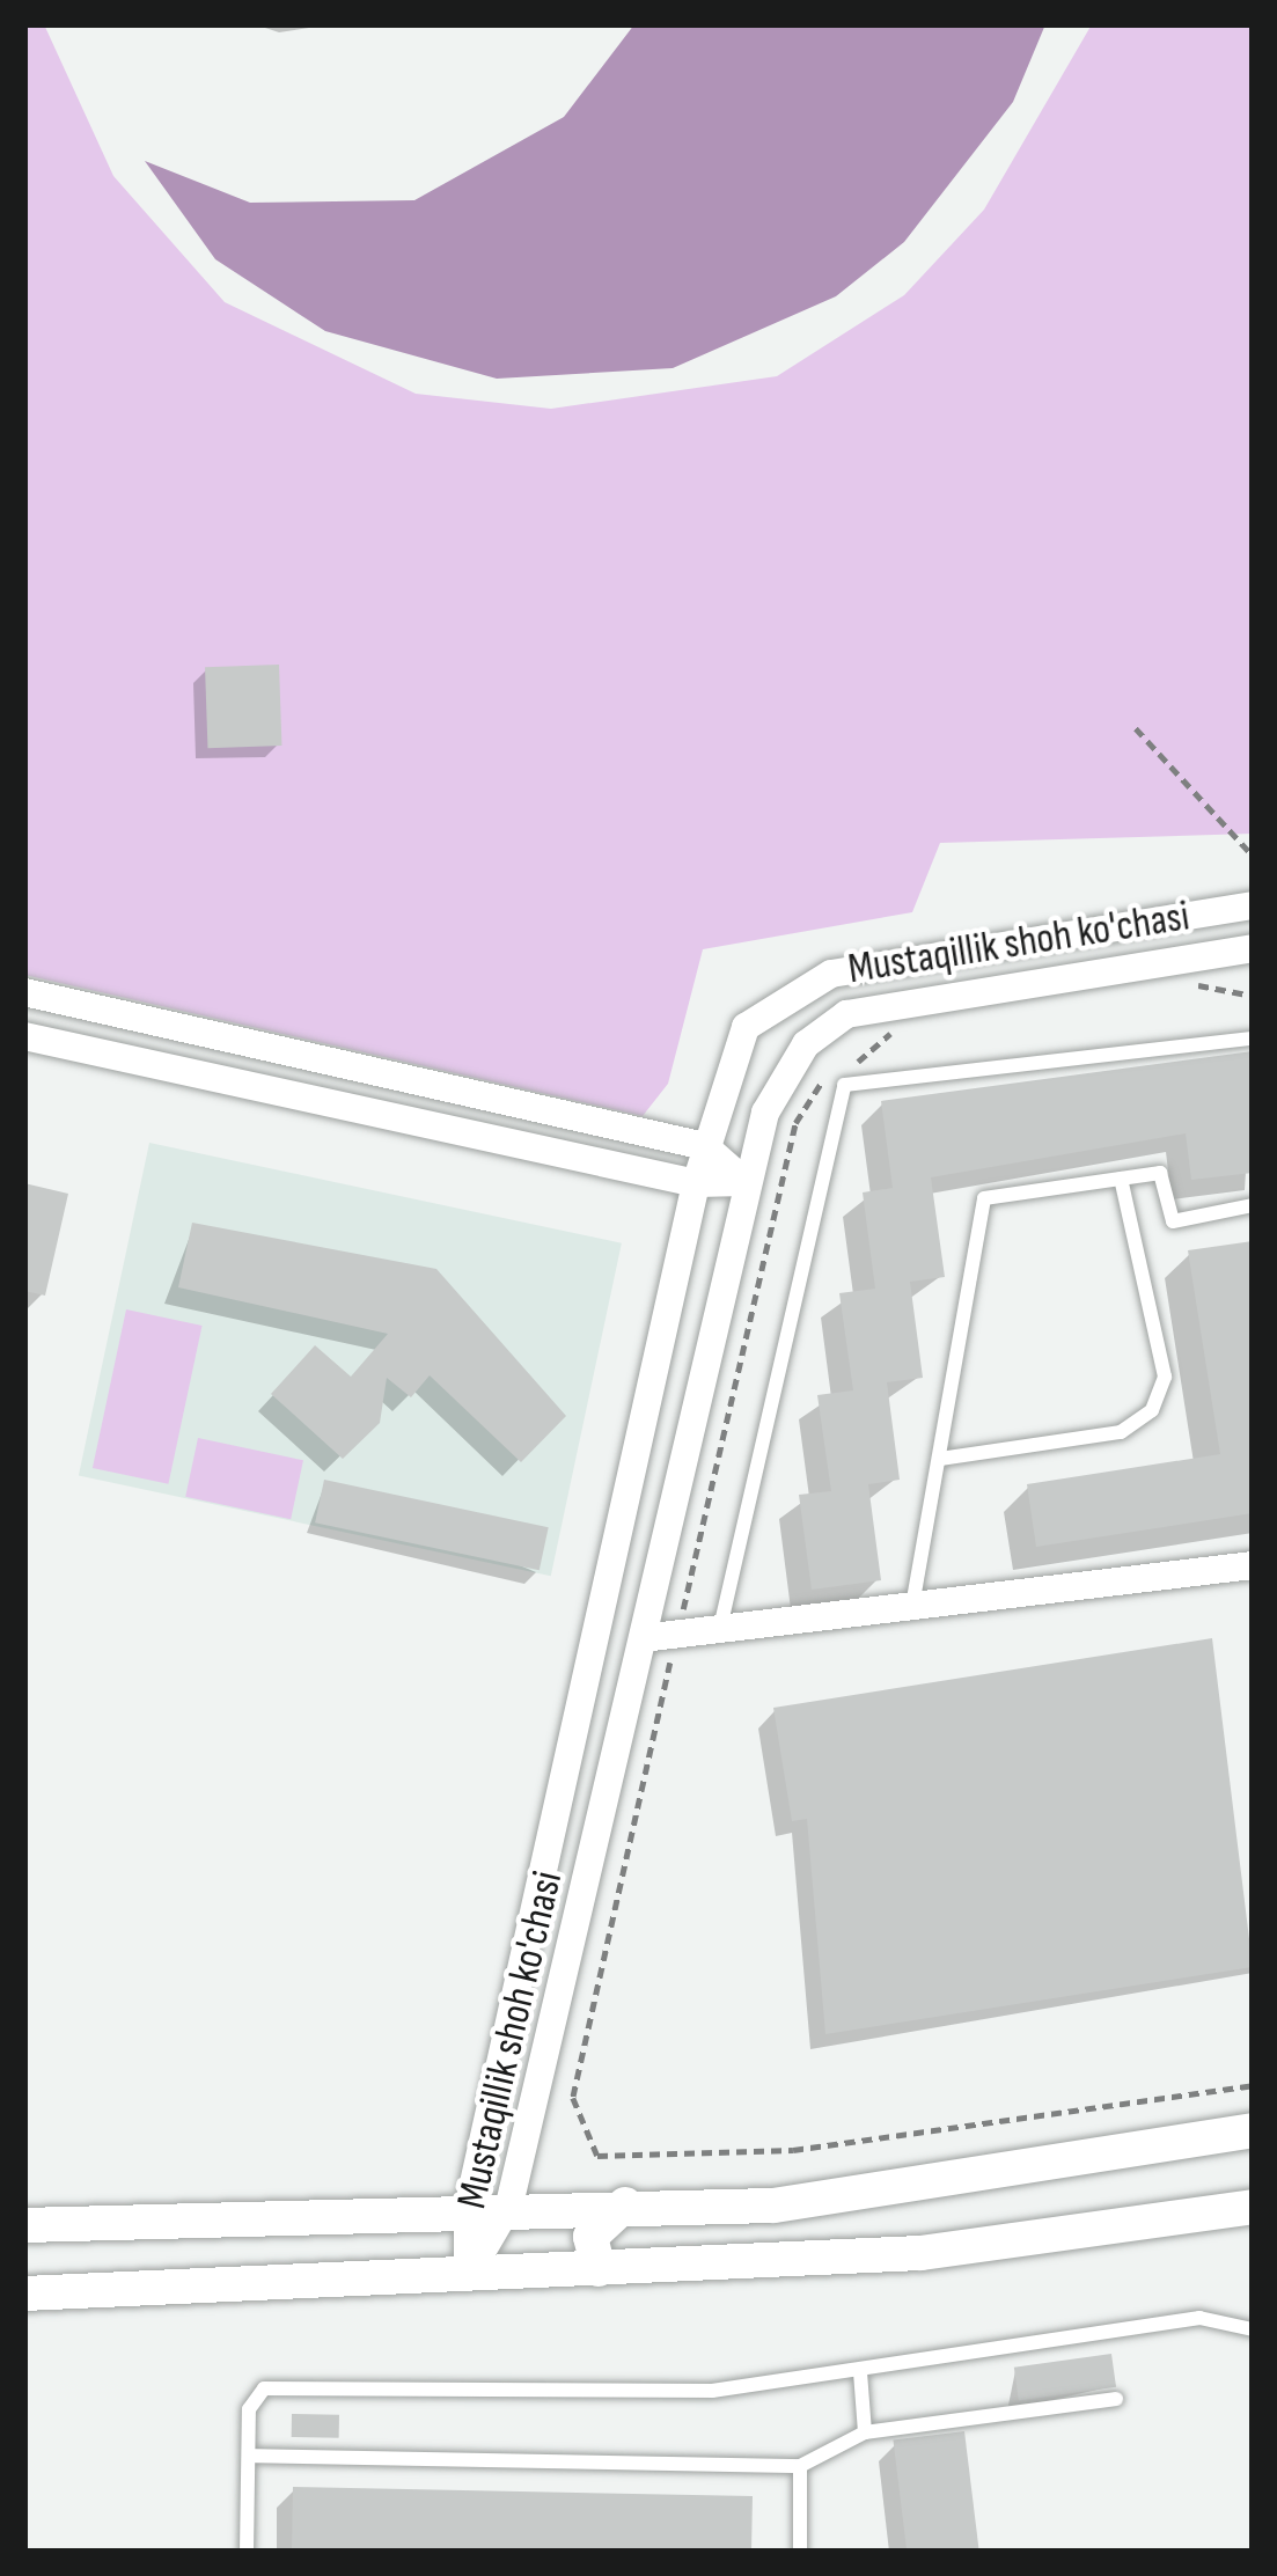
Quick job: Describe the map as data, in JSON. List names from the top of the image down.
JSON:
{
  "streets": {
    "street": ["Mustaqillik shoh ko'chasi"]
  }
}
